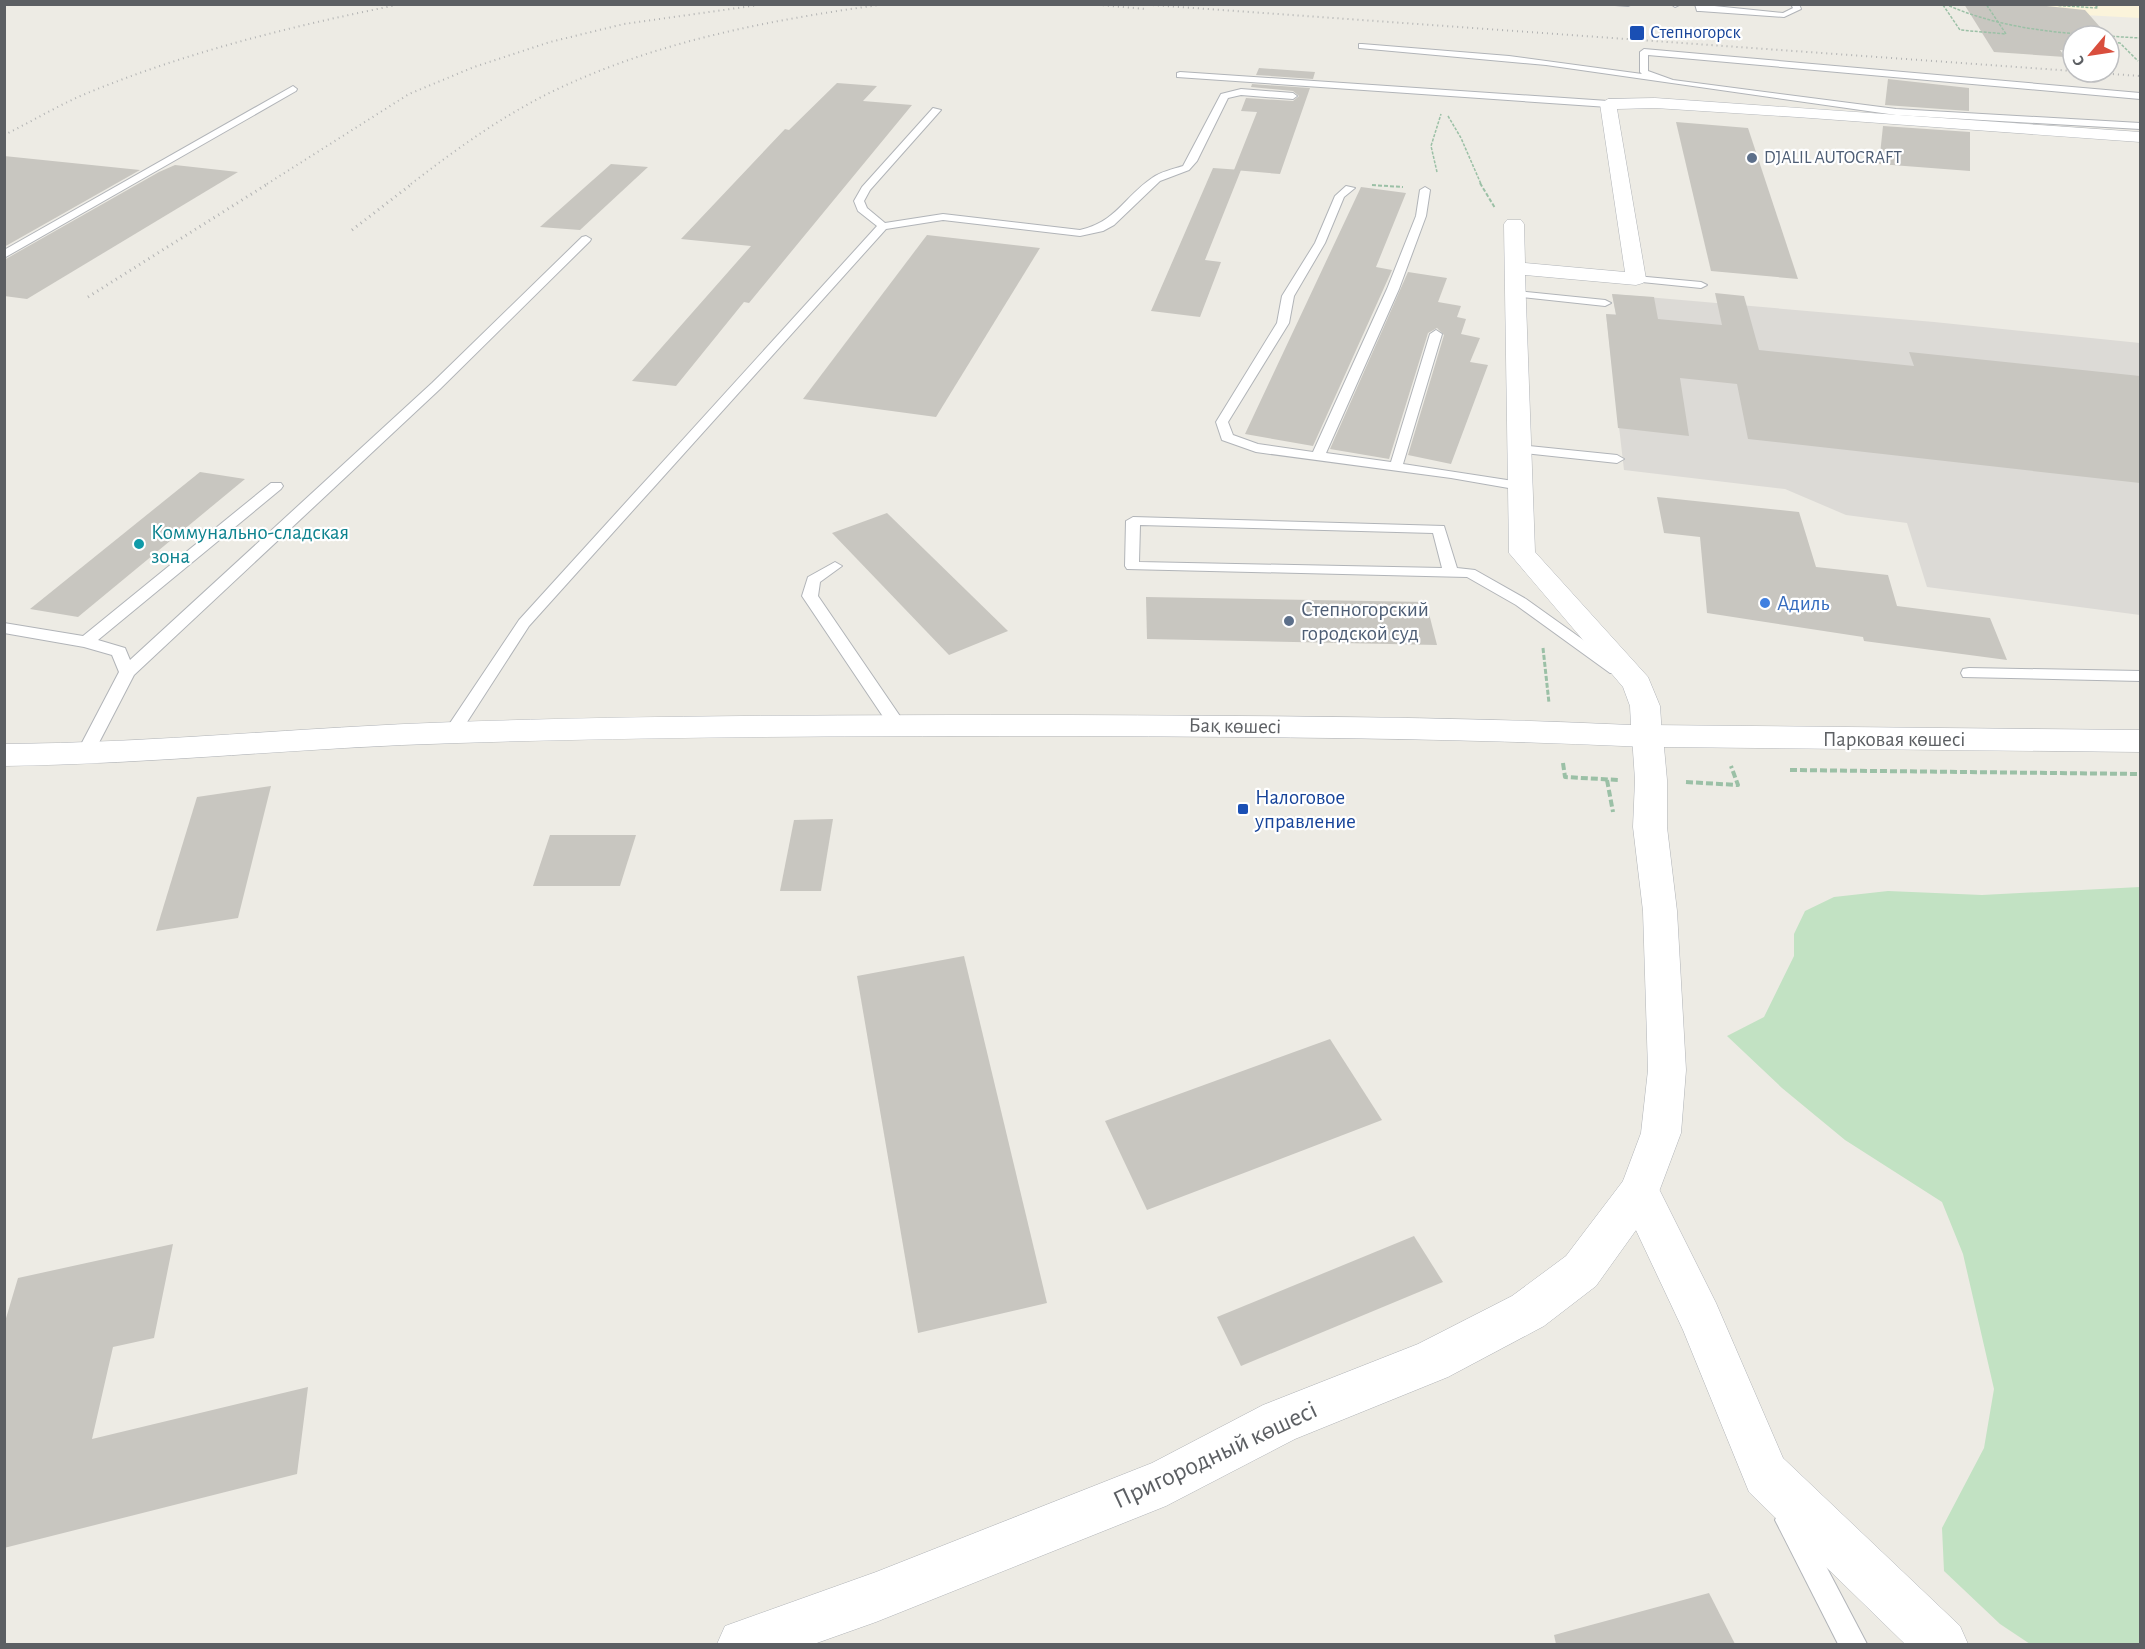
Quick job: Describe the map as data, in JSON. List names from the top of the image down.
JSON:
{
  "streets": {
    "street": ["Бақ көшесі", "Парковая көшесі", "Пригородный көшесі"]
  },
  "crossings": [
    ["Бақ көшесі", "Парковая көшесі"],
    ["Бақ көшесі", "Пригородный көшесі"],
    ["Парковая көшесі", "Пригородный көшесі"]
  ],
  "places": {
    "transit": ["Степногорск", "Налоговое управление"],
    "other": [
      "DJALIL AUTOCRAFT",
      "Коммунально-сладская зона",
      "Адиль",
      "Степногорский городской суд"
    ]
  },
  "north": "bottom left"
}
